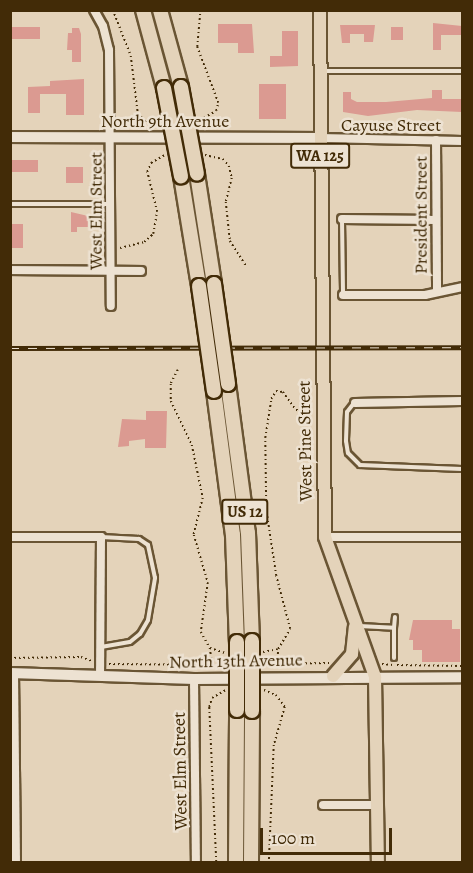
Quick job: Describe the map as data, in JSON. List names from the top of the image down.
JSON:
{
  "streets": {
    "highway": ["US 12"],
    "main road": ["WA 125", "West Pine Street"],
    "street": [
      "North 9th Avenue",
      "Cayuse Street",
      "West Elm Street",
      "President Street",
      "North 13th Avenue"
    ]
  },
  "crossings": [
    ["North 9th Avenue", "Cayuse Street"],
    ["North 9th Avenue", "West Elm Street"],
    ["North 9th Avenue", "West Pine Street"],
    ["Cayuse Street", "President Street"],
    ["Cayuse Street", "West Pine Street"],
    ["WA 125", "West Pine Street"],
    ["WA 125", "North 13th Avenue"],
    ["West Elm Street", "North 13th Avenue"],
    ["West Pine Street", "North 13th Avenue"]
  ],
  "scale_bar": "100 m"
}
